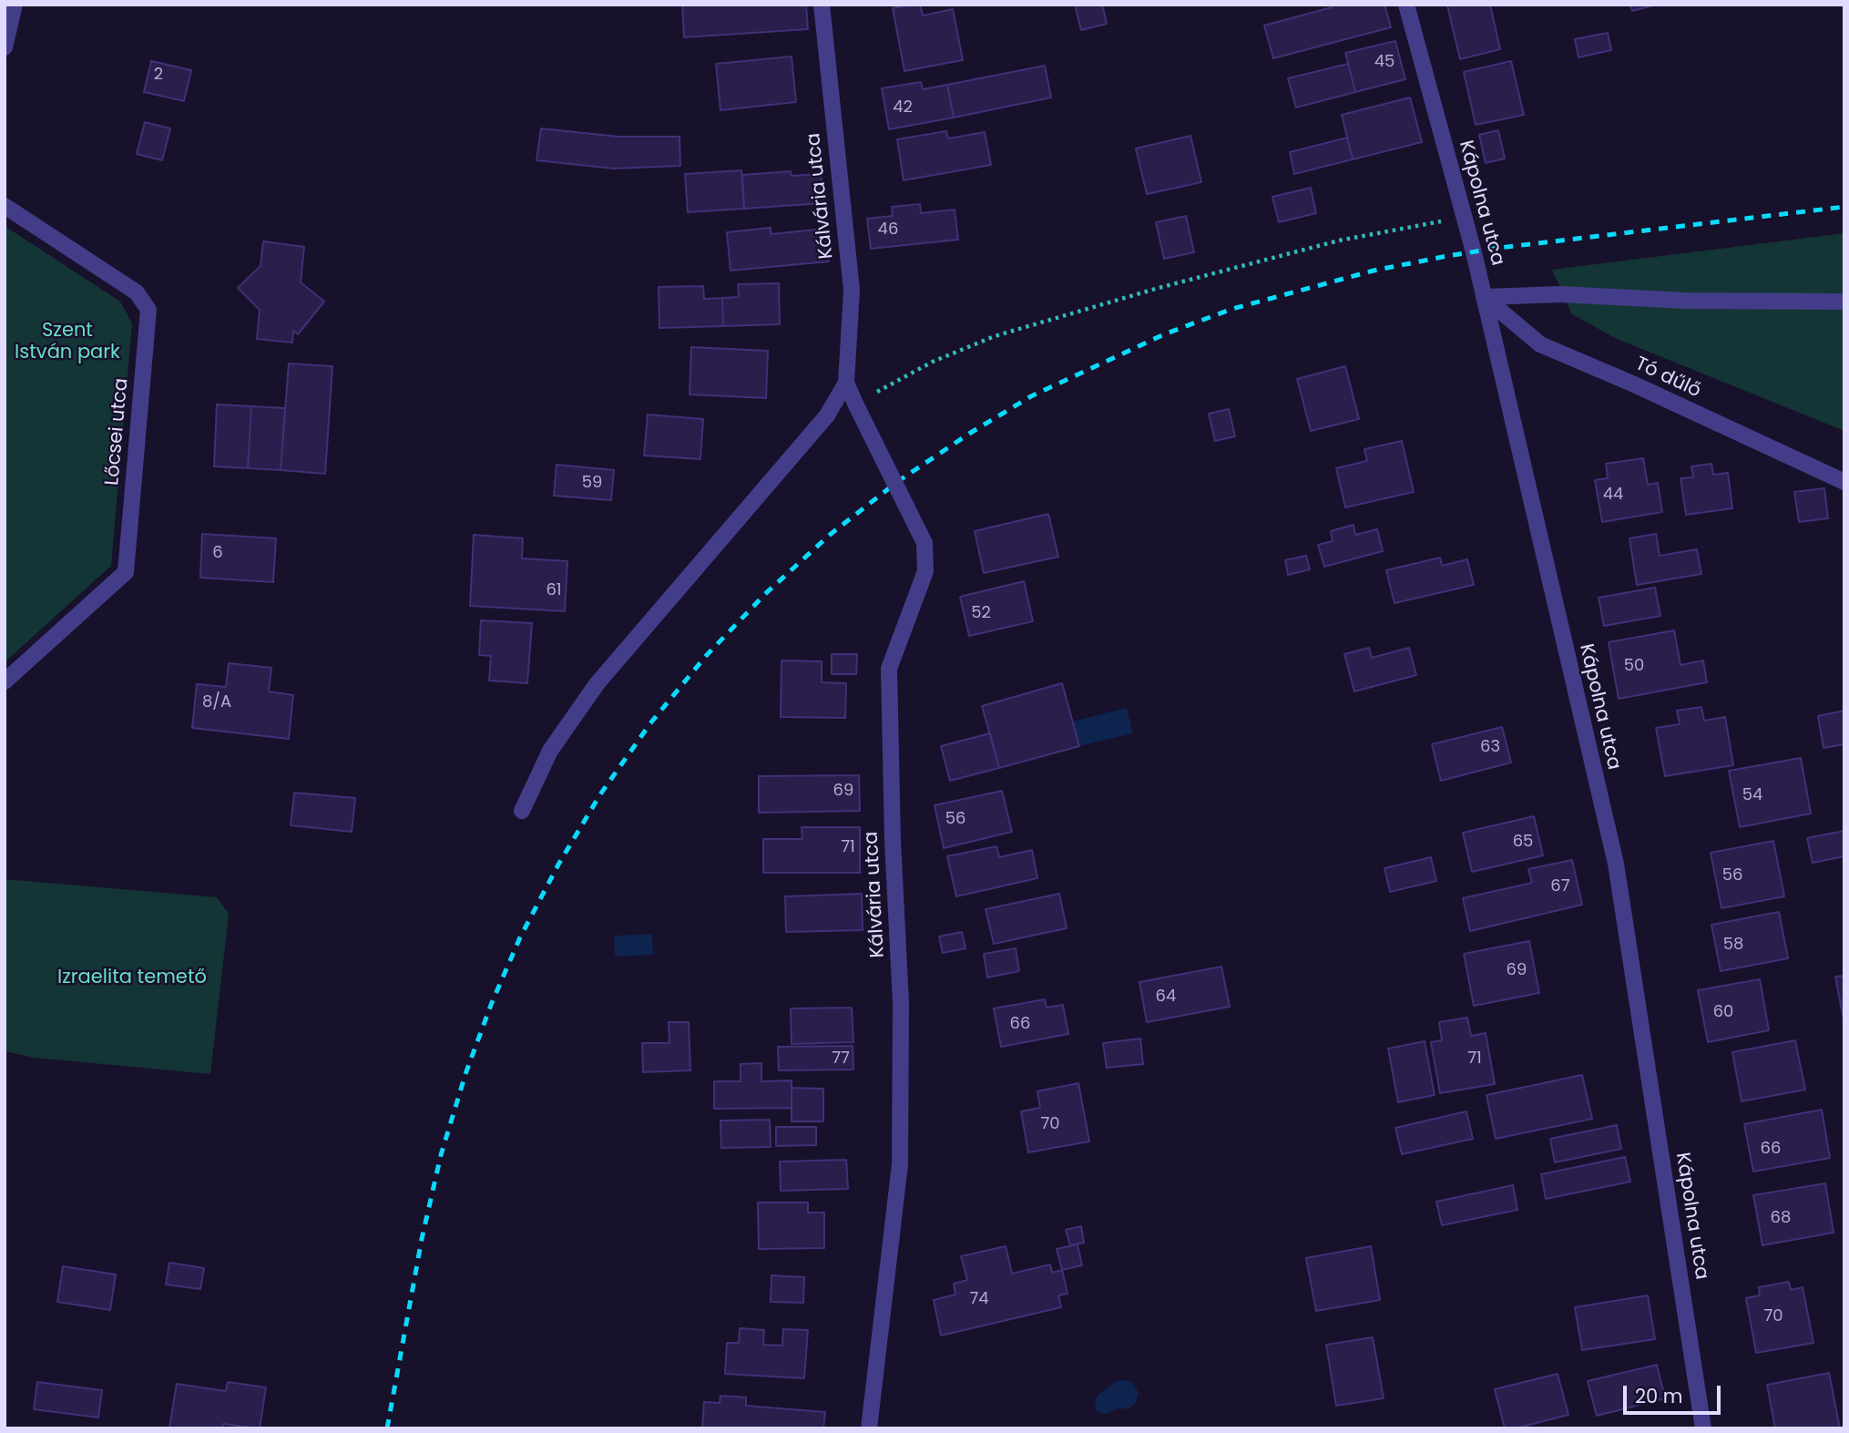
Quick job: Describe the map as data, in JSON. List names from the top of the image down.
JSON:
{
  "streets": {
    "street": [
      "Kálvária utca",
      "Kápolna utca",
      "Tó dűlő",
      "Lőcsei utca"
    ]
  },
  "crossings": [
    ["Kápolna utca", "Tó dűlő"]
  ],
  "parks": ["Szent István park", "Izraelita temető"],
  "house_numbers": [
    "45",
    "2",
    "42",
    "46",
    "59",
    "44",
    "6",
    "61",
    "52",
    "50",
    "8/A",
    "63",
    "69",
    "54",
    "56",
    "65",
    "71",
    "56",
    "67",
    "58",
    "69",
    "64",
    "60",
    "66",
    "77",
    "71",
    "70",
    "66",
    "68",
    "74",
    "70"
  ],
  "scale_bar": "20 m"
}
